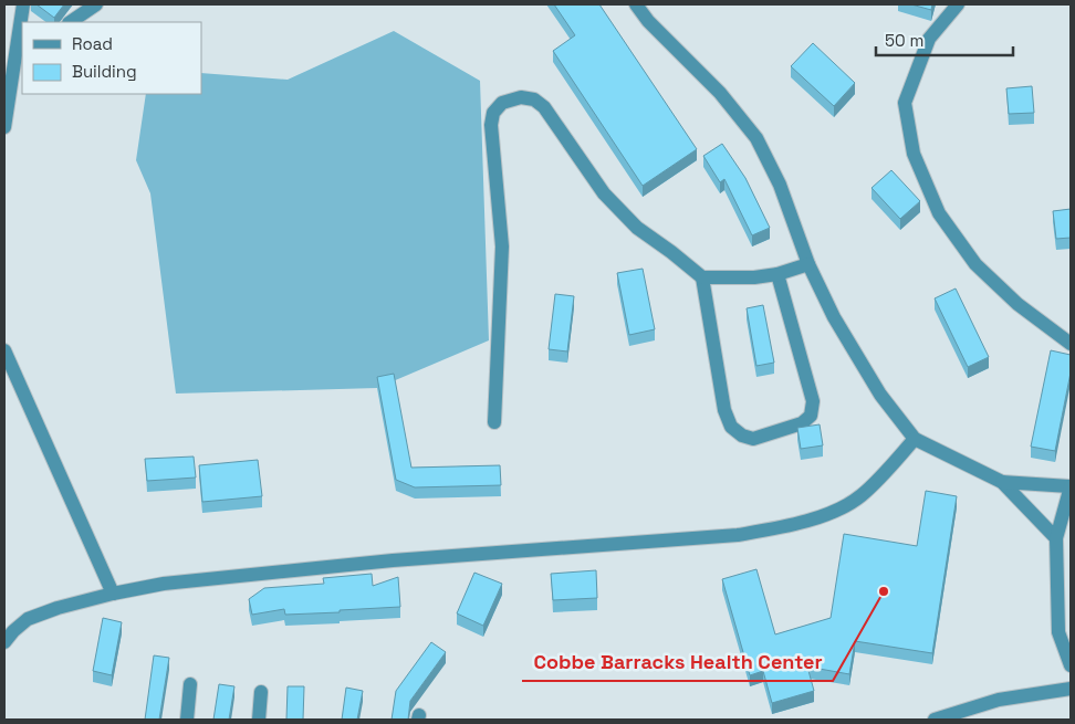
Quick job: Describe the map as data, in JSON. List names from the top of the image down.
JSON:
{
  "places": ["Cobbe Barracks Health Center"],
  "legend": ["Road", "Building"],
  "scale_bar": "50 m"
}
